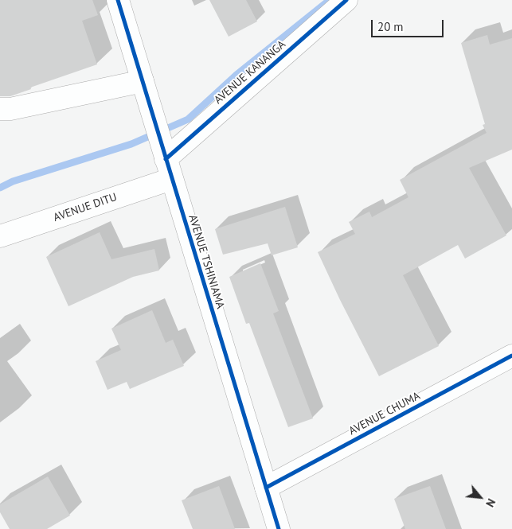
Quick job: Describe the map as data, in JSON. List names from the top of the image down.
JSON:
{
  "streets": {
    "street": [
      "AVENUE KANANGA",
      "AVENUE DITU",
      "AVENUE TSHINIAMA",
      "AVENUE CHUMA"
    ]
  },
  "crossings": [
    ["AVENUE KANANGA", "AVENUE DITU"],
    ["AVENUE KANANGA", "AVENUE TSHINIAMA"],
    ["AVENUE DITU", "AVENUE TSHINIAMA"],
    ["AVENUE TSHINIAMA", "AVENUE CHUMA"]
  ],
  "scale_bar": "20 m",
  "north": "bottom right"
}
